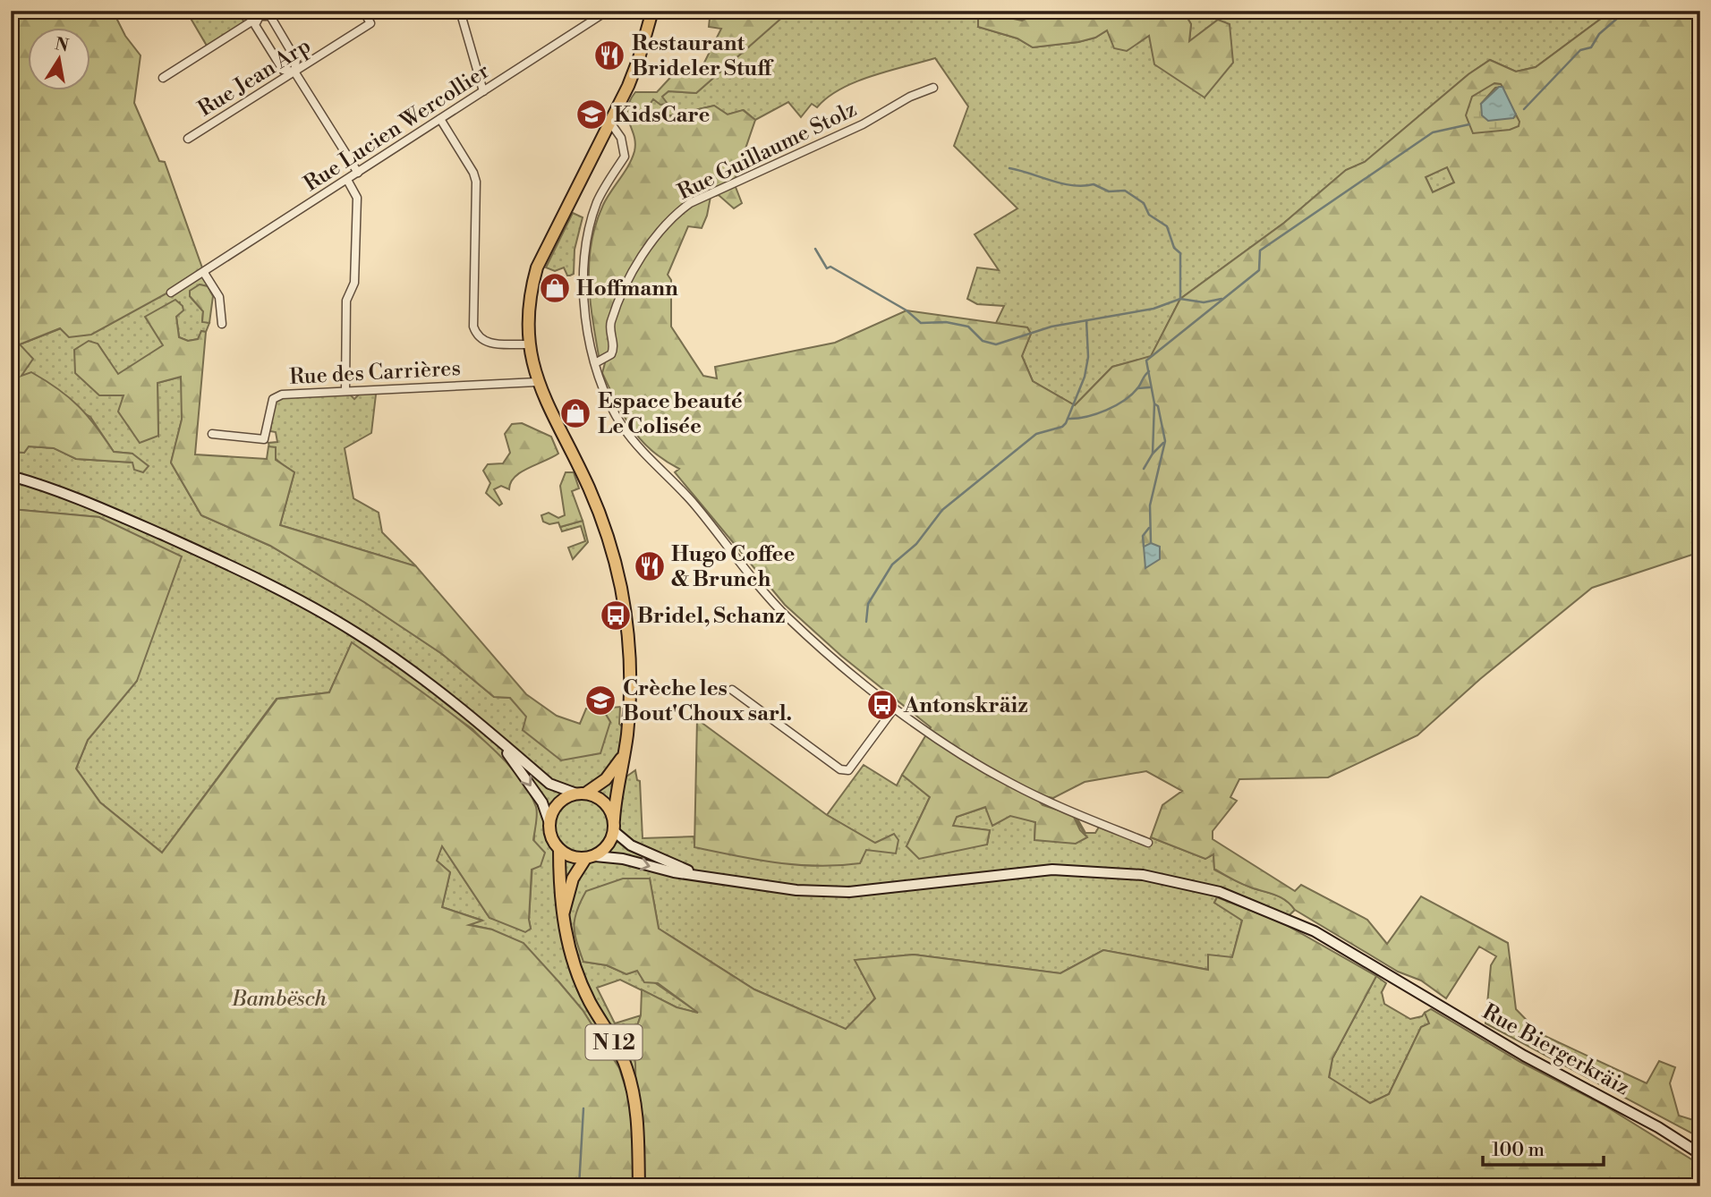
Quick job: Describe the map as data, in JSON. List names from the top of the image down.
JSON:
{
  "streets": {
    "main road": ["N 12", "Rue Biergerkräiz"],
    "street": [
      "Rue Jean Arp",
      "Rue Lucien Wercollier",
      "Rue Guillaume Stolz",
      "Rue des Carrières"
    ]
  },
  "parks": ["Bambësch"],
  "places": {
    "restaurant": ["Restaurant Brideler Stuff", "Hugo Coffee & Brunch"],
    "school or university": ["KidsCare", "Crèche les Bout'Choux sarl."],
    "shop": ["Hoffmann", "Espace beauté Le Colisée"],
    "bus stop": ["Bridel, Schanz", "Antonskräiz"]
  },
  "scale_bar": "100 m",
  "north": "top"
}
